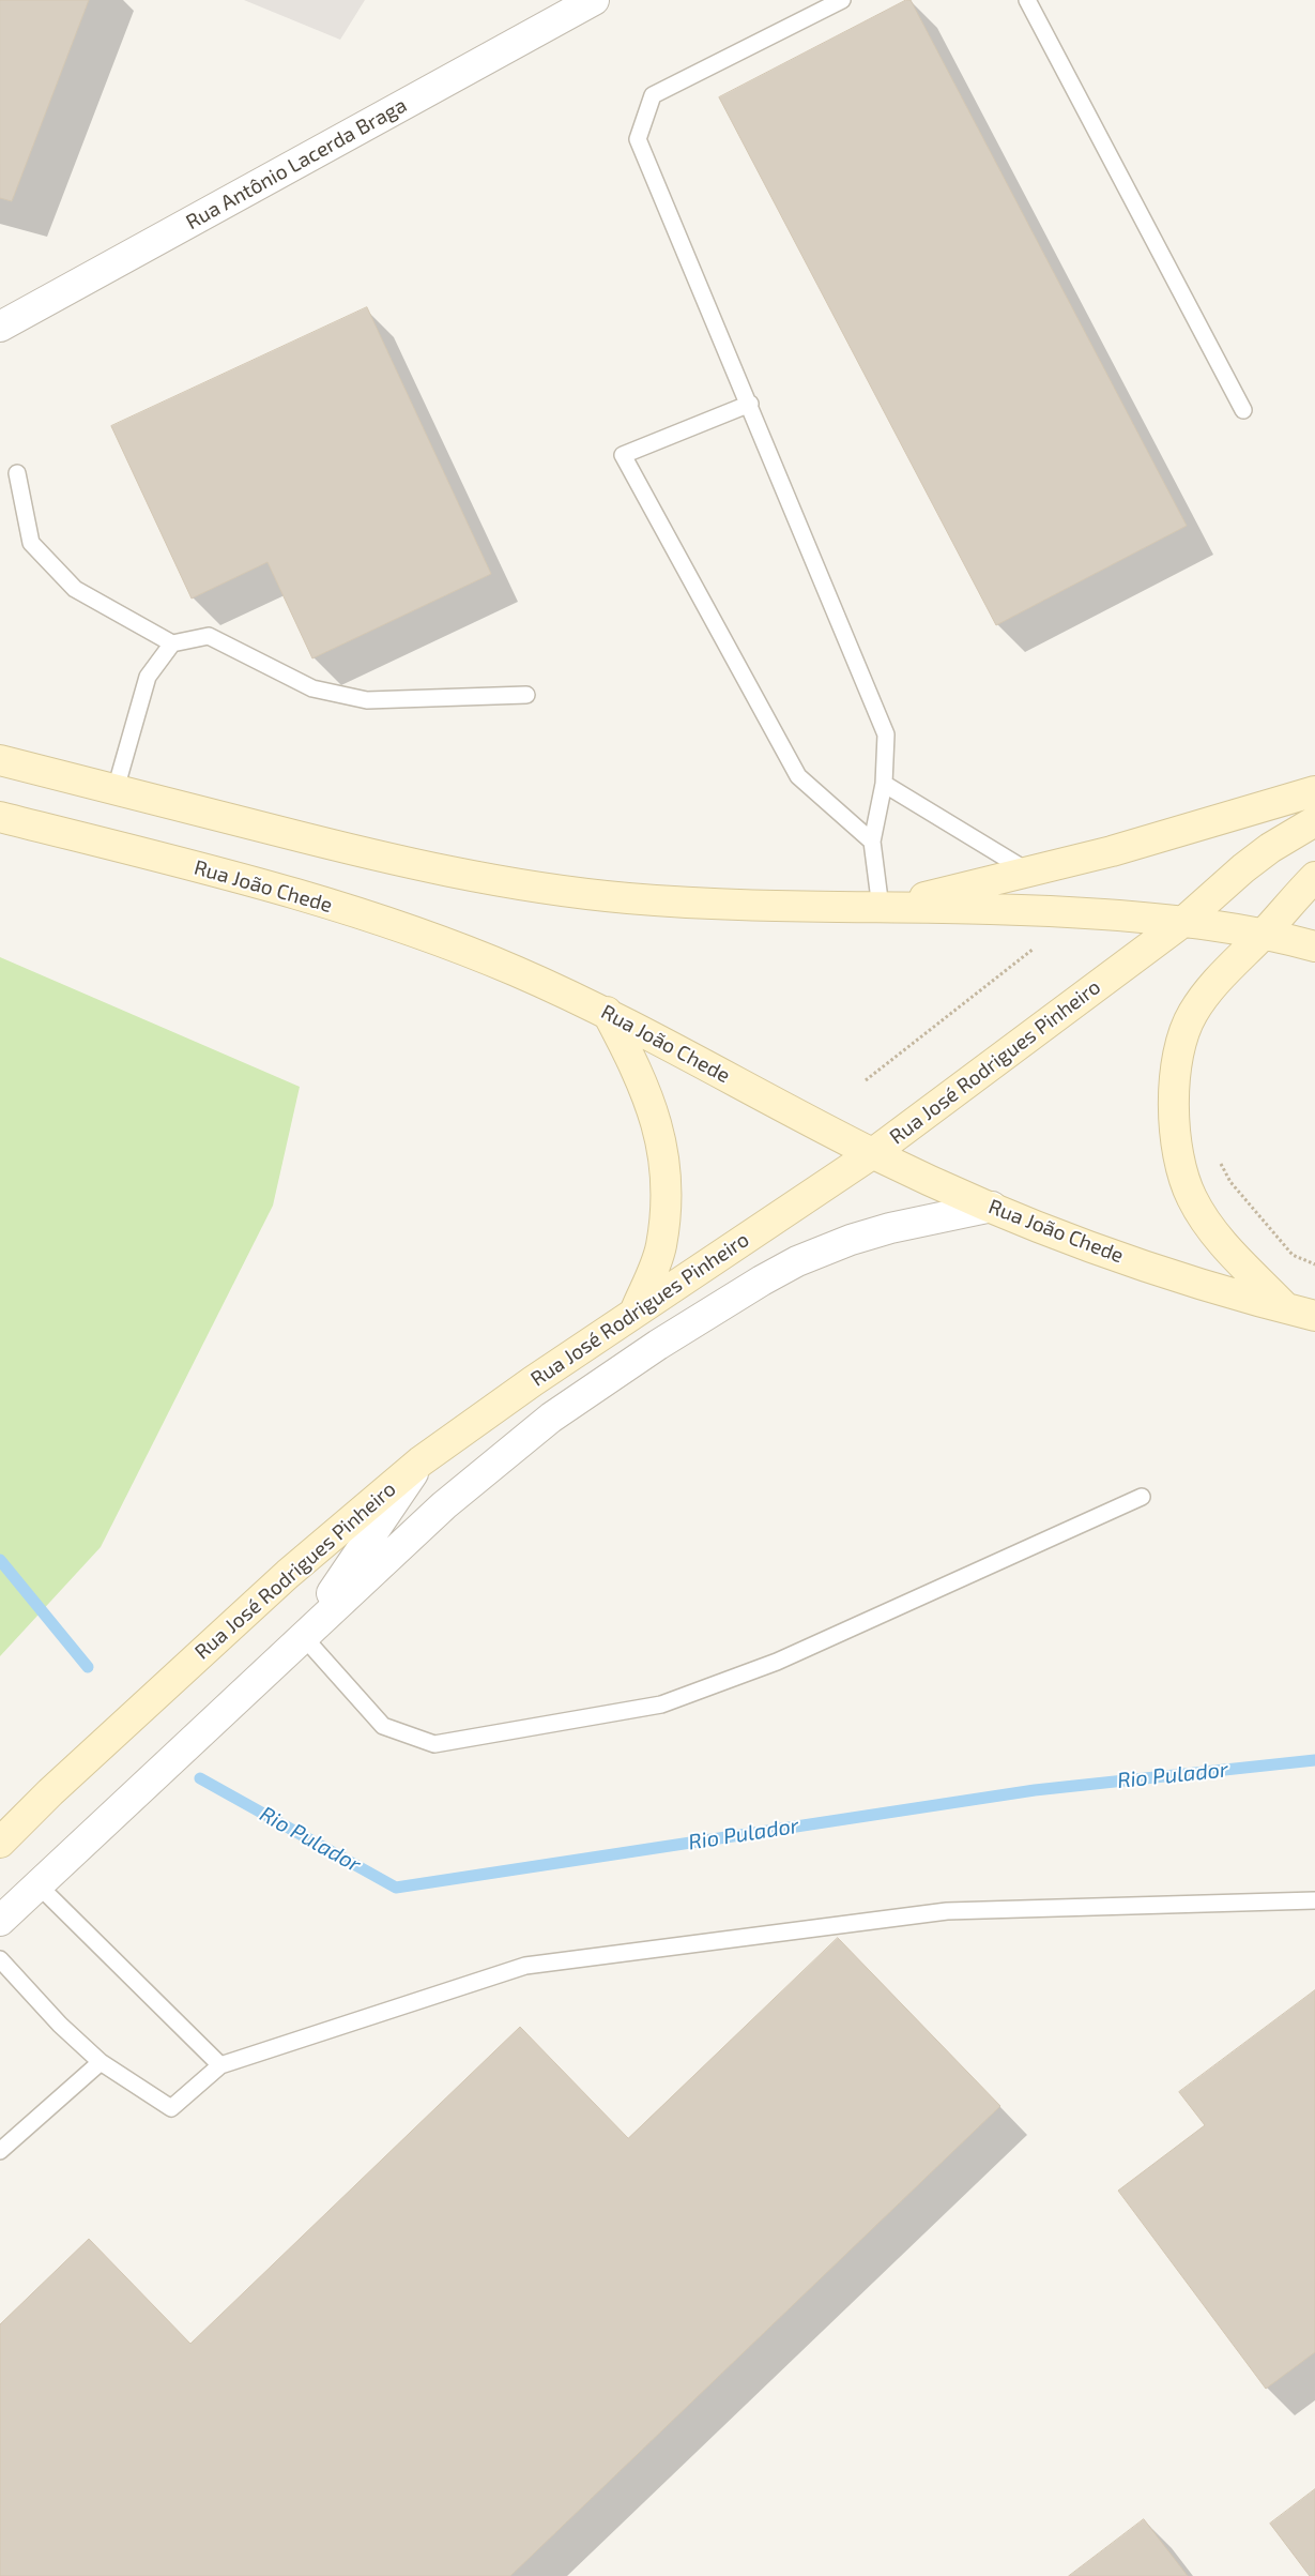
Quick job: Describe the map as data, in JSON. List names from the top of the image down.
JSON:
{
  "streets": {
    "main road": ["Rua João Chede", "Rua José Rodrigues Pinheiro"],
    "street": ["Rua Antônio Lacerda Braga"]
  },
  "crossings": [
    ["Rua João Chede", "Rua José Rodrigues Pinheiro"]
  ],
  "water": ["Rio Pulador"]
}
